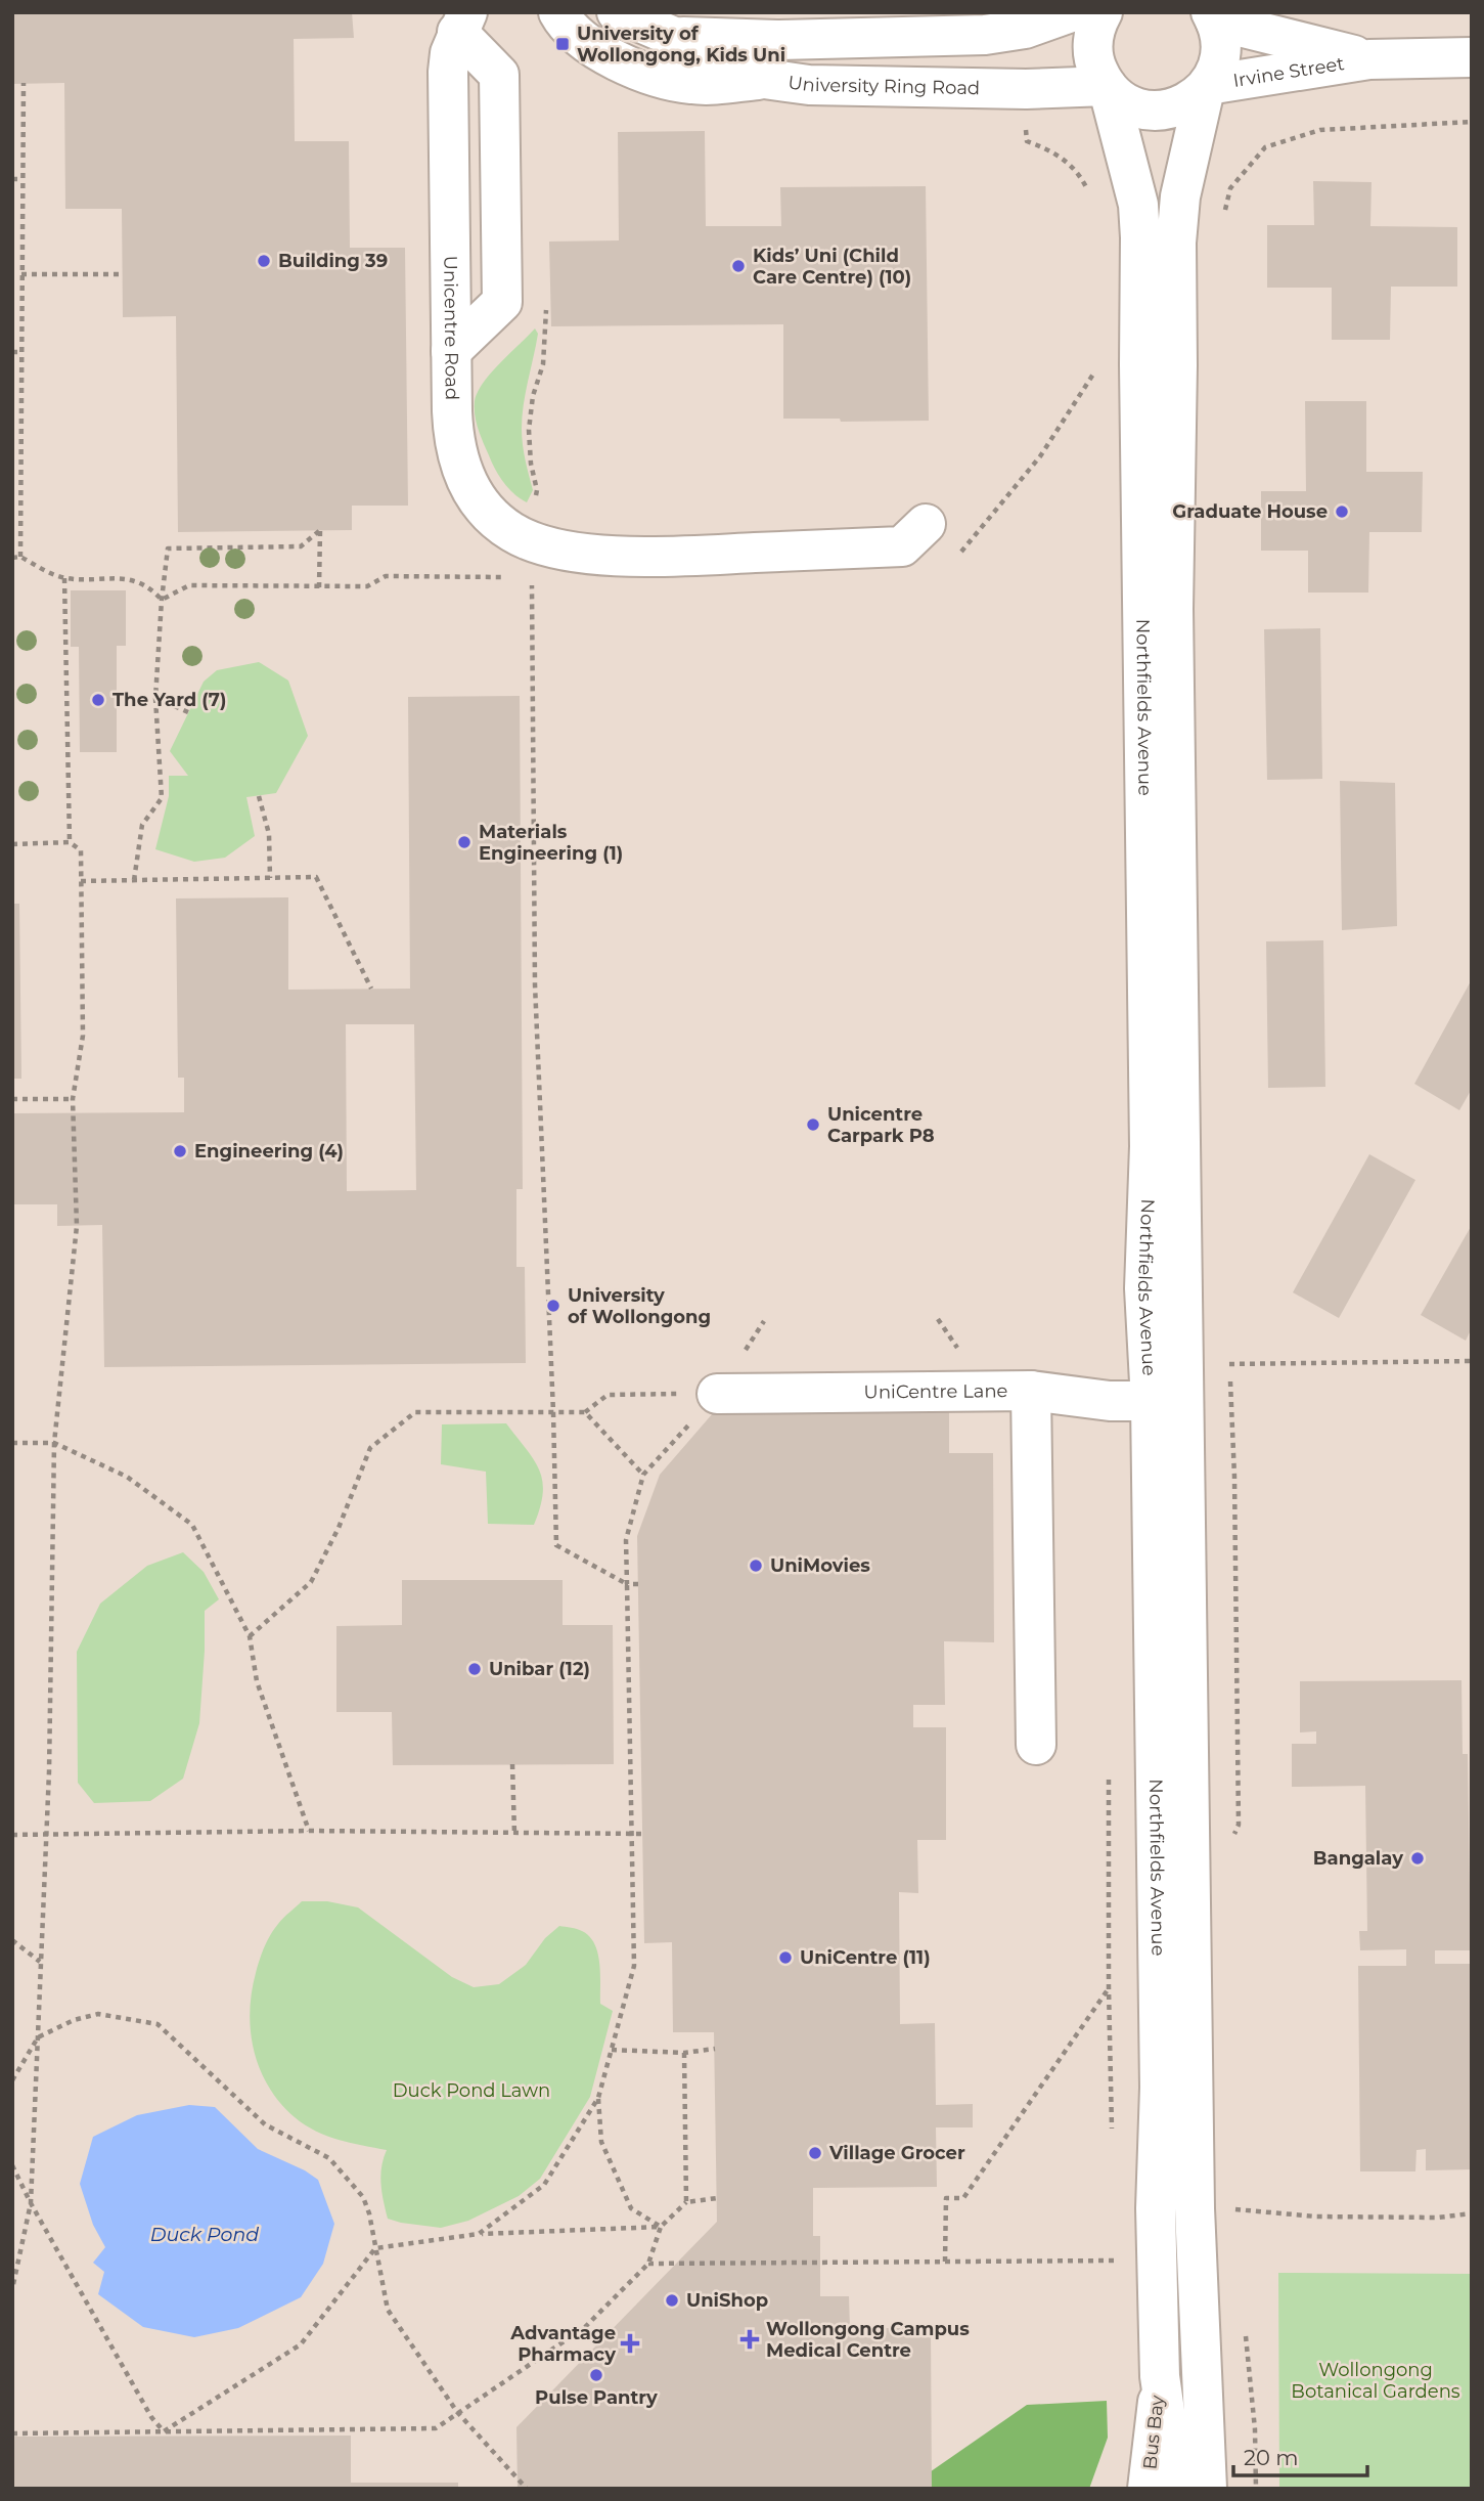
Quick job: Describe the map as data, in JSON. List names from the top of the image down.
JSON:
{
  "streets": {
    "main road": [
      "Irvine Street",
      "University Ring Road",
      "Unicentre Road",
      "Northfields Avenue",
      "UniCentre Lane",
      "Bus Bay"
    ]
  },
  "crossings": [
    ["Irvine Street", "Northfields Avenue"],
    ["University Ring Road", "Northfields Avenue"],
    ["Northfields Avenue", "UniCentre Lane"],
    ["Northfields Avenue", "Bus Bay"]
  ],
  "water": ["Duck Pond"],
  "parks": ["Duck Pond Lawn", "Wollongong Botanical Gardens"],
  "places": {
    "transit": ["University of Wollongong, Kids Uni"],
    "other": [
      "Building 39",
      "Kids’ Uni (Child Care Centre) (10)",
      "Graduate House",
      "The Yard (7)",
      "Materials Engineering (1)",
      "Unicentre Carpark P8",
      "Engineering (4)",
      "University of Wollongong",
      "UniMovies",
      "Unibar (12)",
      "Bangalay",
      "UniCentre (11)",
      "Village Grocer",
      "UniShop",
      "Pulse Pantry"
    ],
    "health": ["Wollongong Campus Medical Centre", "Advantage Pharmacy"]
  },
  "scale_bar": "20 m"
}
